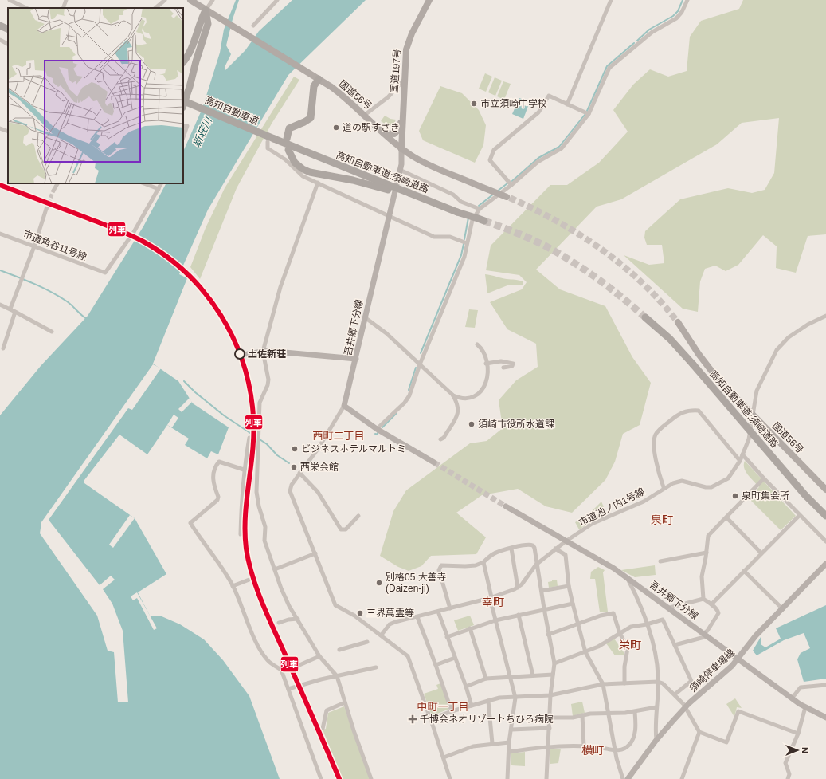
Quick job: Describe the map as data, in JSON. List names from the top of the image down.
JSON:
{
  "streets": {
    "highway": [
      "国道197号",
      "国道56号",
      "高知自動車道",
      "高知自動車道;須崎道路"
    ],
    "main road": ["吾井郷下分線", "須崎停車場線"],
    "street": ["市道角谷11号線", "市道池ノ内1号線"]
  },
  "crossings": [
    ["国道197号", "国道56号"],
    ["国道197号", "吾井郷下分線"],
    ["国道56号", "吾井郷下分線"],
    ["国道56号", "市道池ノ内1号線"],
    ["高知自動車道", "高知自動車道;須崎道路"],
    ["吾井郷下分線", "市道池ノ内1号線"],
    ["吾井郷下分線", "須崎停車場線"]
  ],
  "districts": [
    "西町二丁目",
    "泉町",
    "幸町",
    "栄町",
    "中町一丁目",
    "横町"
  ],
  "water": ["新荘川"],
  "places": {
    "other": [
      "市立須崎中学校",
      "道の駅すさき",
      "土佐新荘",
      "須崎市役所水道課",
      "ビジネスホテルマルトミ",
      "西栄会館",
      "泉町集会所",
      "別格05 大善寺 (Daizen-ji)",
      "三界萬霊等"
    ],
    "health": ["千博会ネオリゾートちひろ病院"]
  },
  "lines": ["transit line 列車"],
  "north": "right"
}
